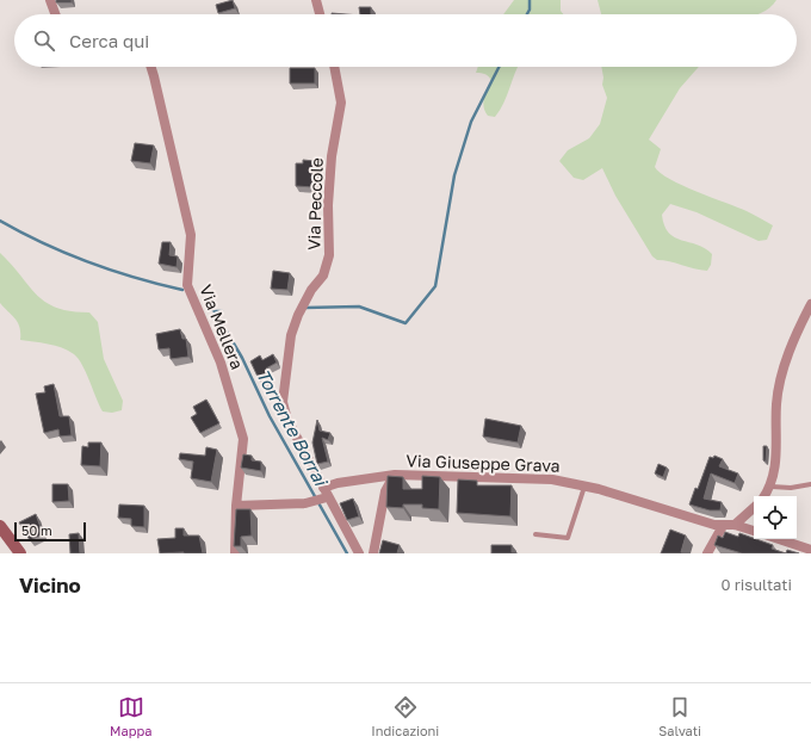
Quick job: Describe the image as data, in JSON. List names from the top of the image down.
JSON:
{
  "streets": {
    "street": ["Via Peccole", "Via Mellera", "Via Giuseppe Grava"]
  },
  "crossings": [
    ["Via Peccole", "Via Giuseppe Grava"]
  ],
  "water": ["Torrente Borrai"],
  "scale_bar": "50 m",
  "page": {
    "search": "Cerca qui",
    "scale": "50 m",
    "heading": ["Vicino", "0 risultati"],
    "nav": ["Mappa", "Indicazioni", "Salvati"]
  }
}
